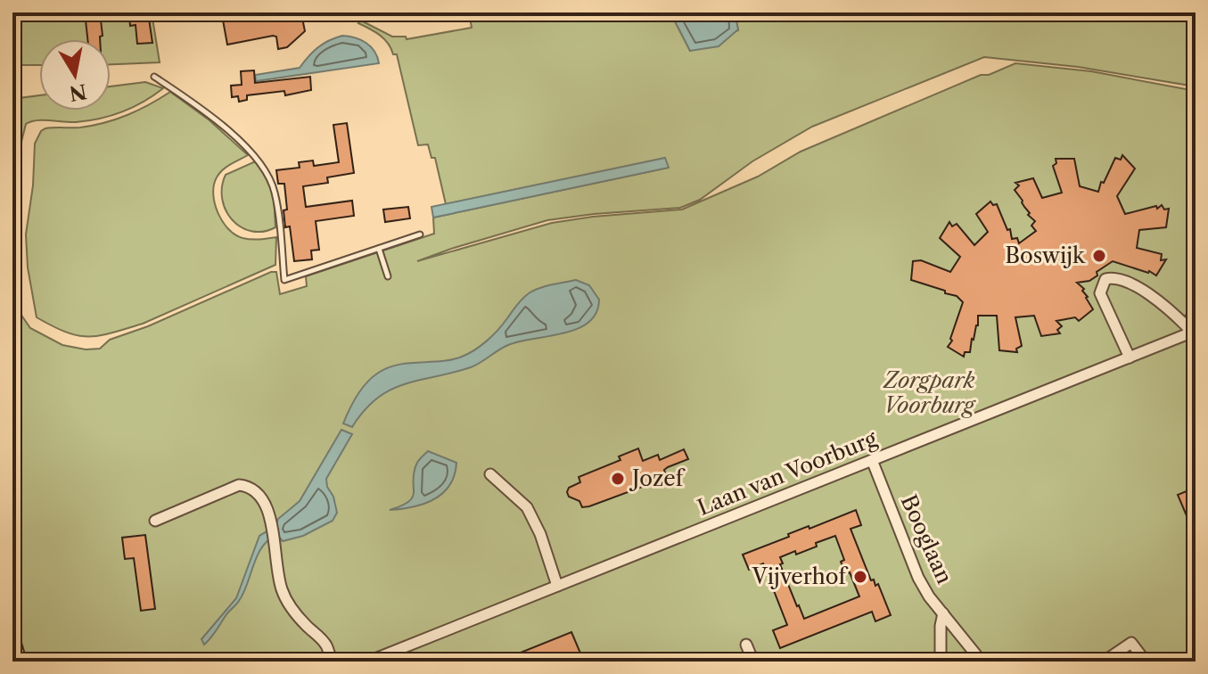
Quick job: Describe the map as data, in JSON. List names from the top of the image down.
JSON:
{
  "streets": {
    "street": ["Laan van Voorburg", "Booglaan"]
  },
  "crossings": [
    ["Laan van Voorburg", "Booglaan"]
  ],
  "parks": ["Zorgpark Voorburg"],
  "places": ["Boswijk", "Jozef", "Vijverhof"],
  "north": "bottom"
}
